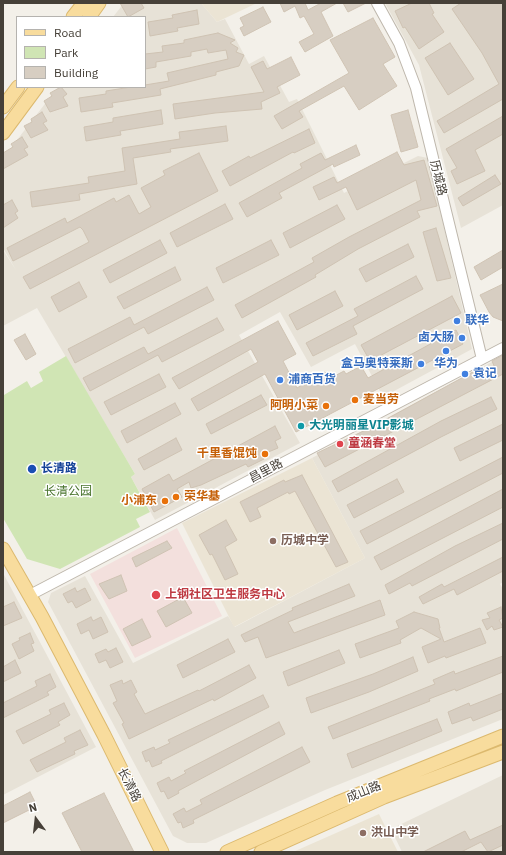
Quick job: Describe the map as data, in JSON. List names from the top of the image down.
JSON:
{
  "streets": {
    "main road": ["长清路", "成山路"],
    "street": ["历城路", "昌里路"]
  },
  "crossings": [
    ["历城路", "昌里路"],
    ["昌里路", "长清路"]
  ],
  "parks": ["长清公园"],
  "places": [
    "联华",
    "卤大肠",
    "华为",
    "盒马奥特莱斯",
    "袁记",
    "浦商百货",
    "麦当劳",
    "阿明小菜",
    "大光明丽星VIP影城",
    "童涵春堂",
    "千里香馄饨",
    "长清路",
    "荣华基",
    "小浦东",
    "历城中学",
    "上钢社区卫生服务中心",
    "洪山中学"
  ],
  "legend": ["Road", "Park", "Building"],
  "north": "top"
}
